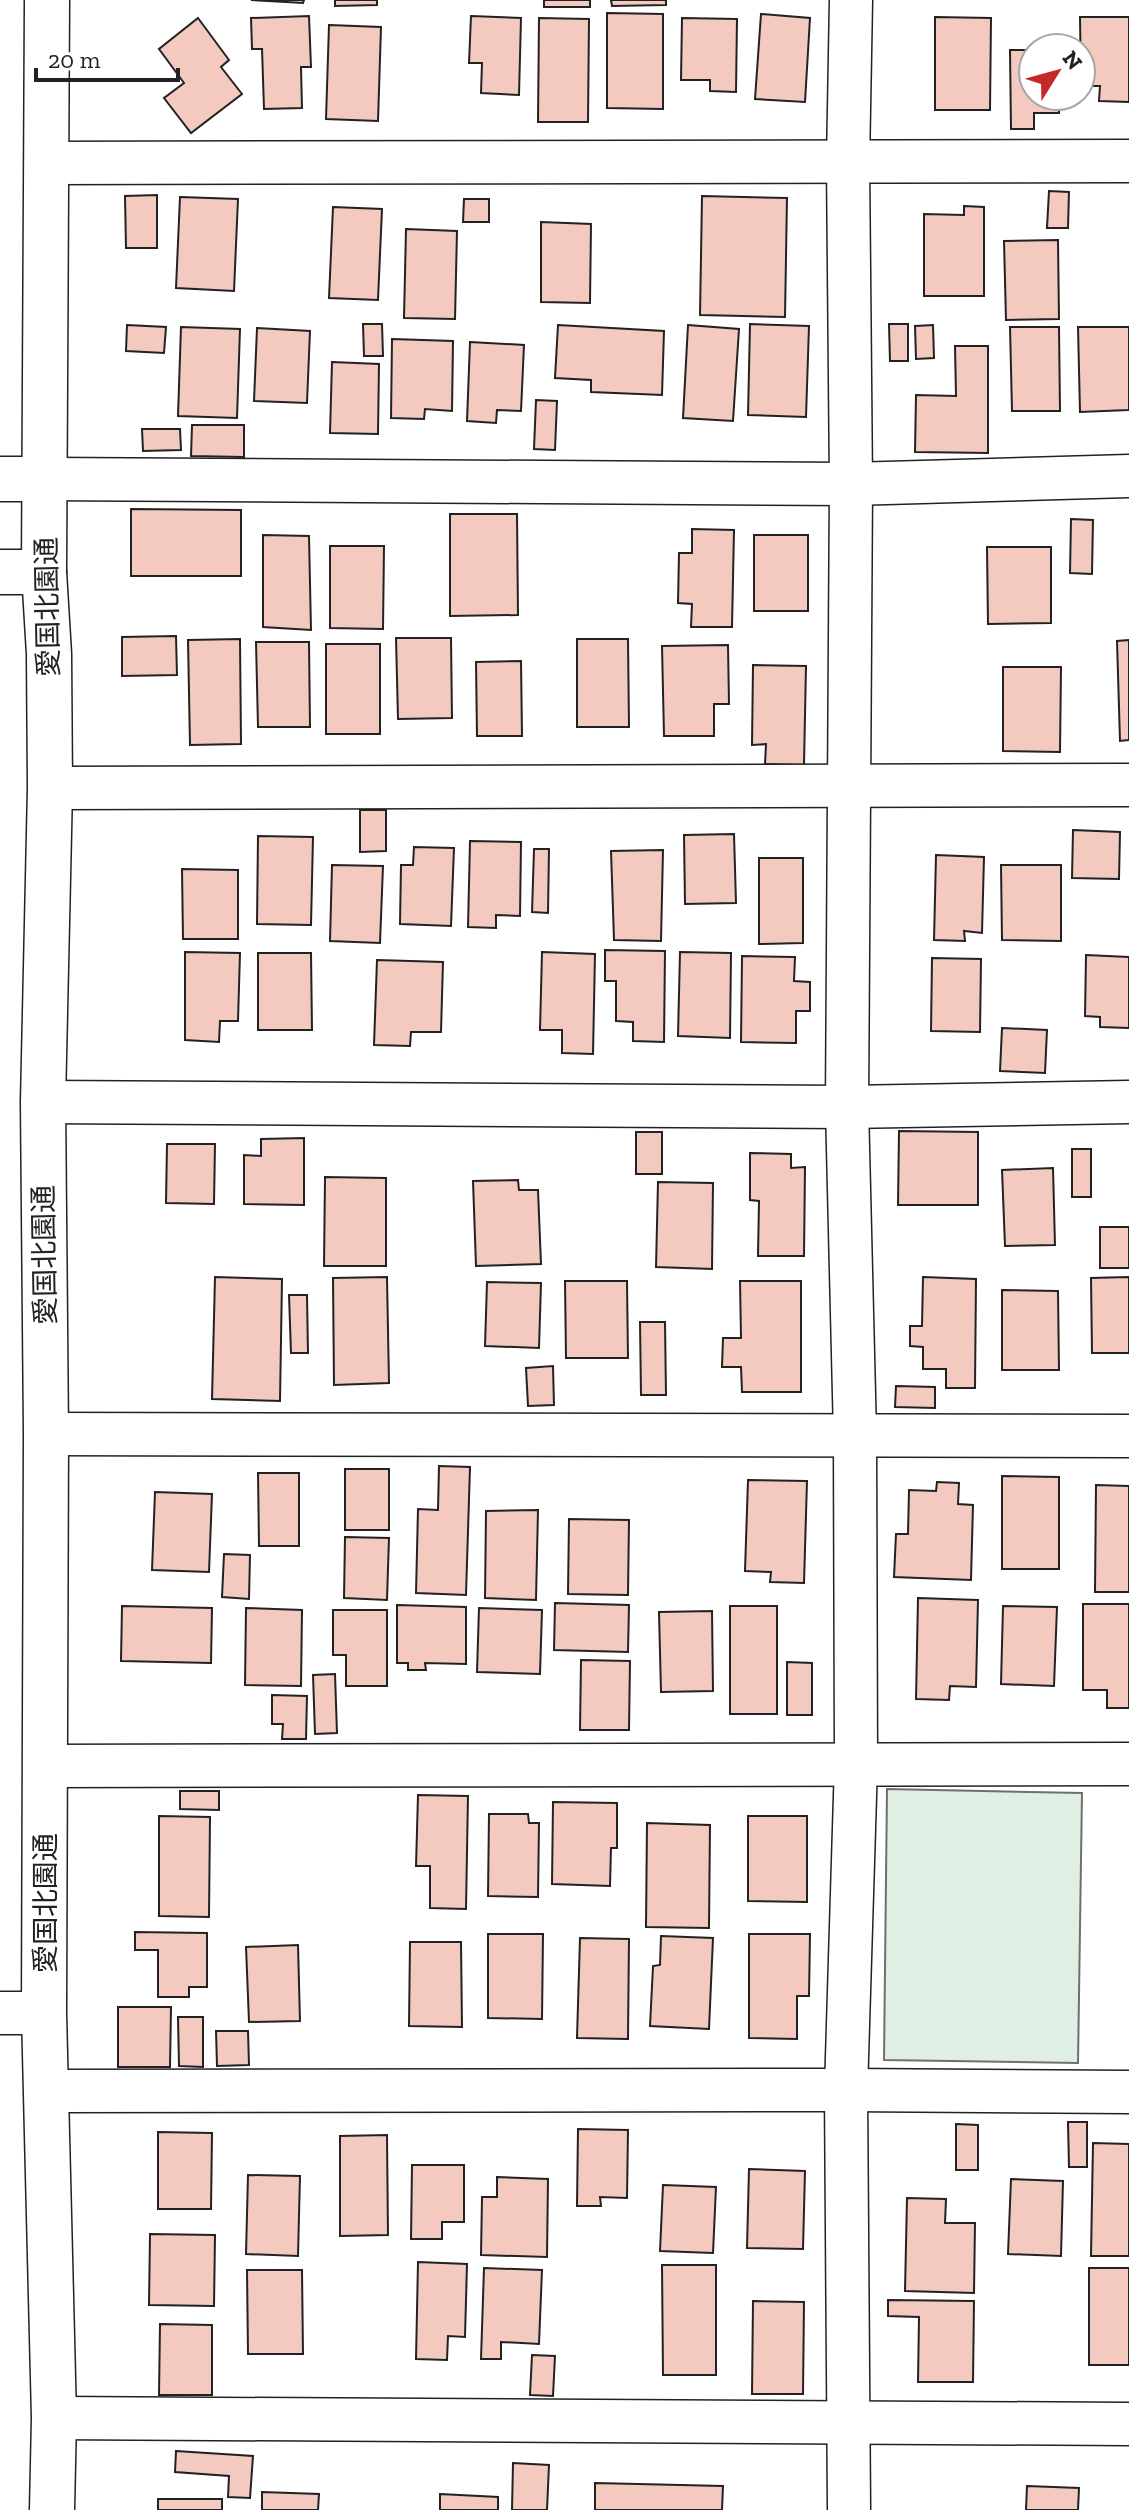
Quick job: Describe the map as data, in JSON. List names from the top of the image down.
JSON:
{
  "streets": {
    "street": ["愛国北園通"]
  },
  "scale_bar": "20 m",
  "north": "top right"
}
